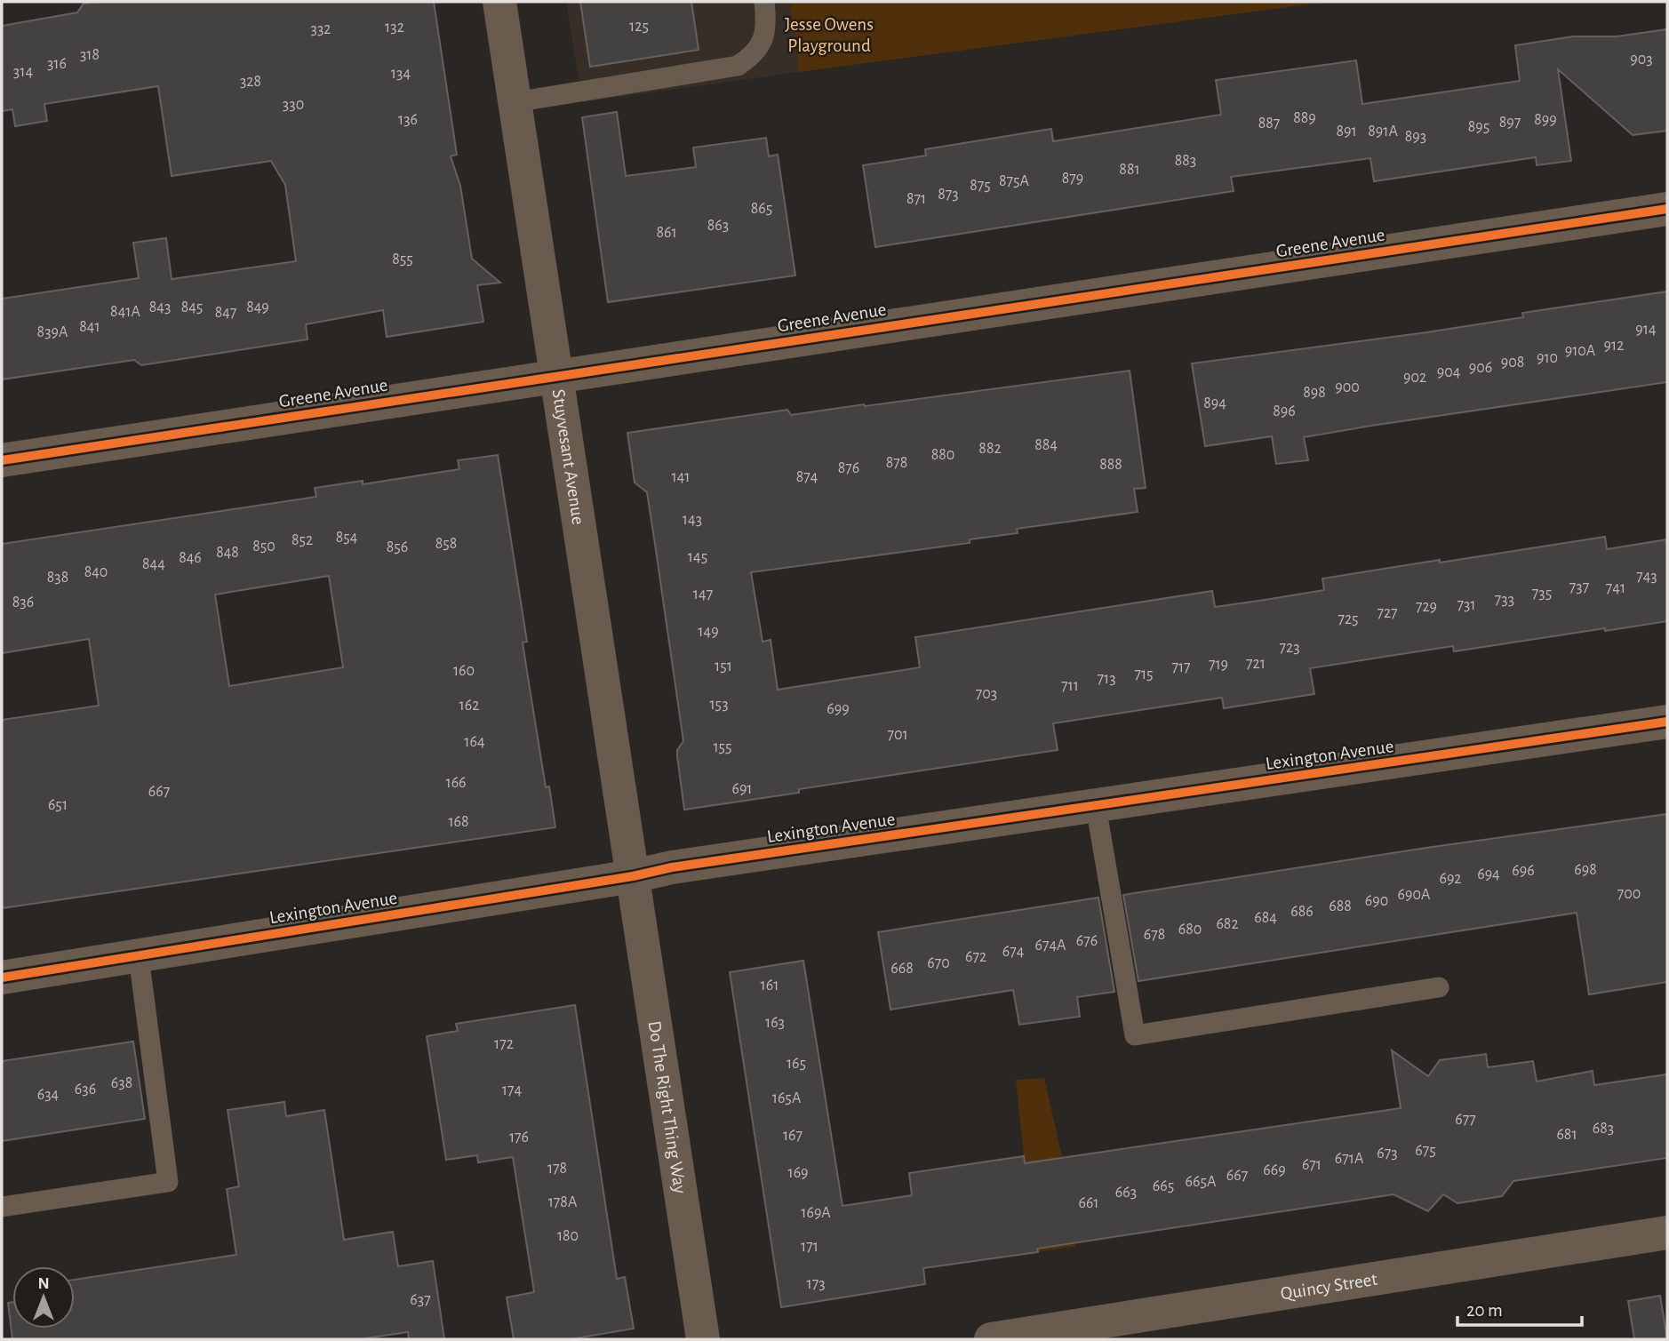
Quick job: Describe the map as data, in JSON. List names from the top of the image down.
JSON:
{
  "streets": {
    "street": [
      "Greene Avenue",
      "Stuyvesant Avenue",
      "Lexington Avenue",
      "Do The Right Thing Way",
      "Quincy Street"
    ]
  },
  "crossings": [
    ["Greene Avenue", "Stuyvesant Avenue"],
    ["Stuyvesant Avenue", "Lexington Avenue"],
    ["Stuyvesant Avenue", "Do The Right Thing Way"],
    ["Lexington Avenue", "Do The Right Thing Way"]
  ],
  "parks": ["Jesse Owens Playground"],
  "house_numbers": [
    "125",
    "132",
    "332",
    "318",
    "903",
    "316",
    "314",
    "134",
    "328",
    "330",
    "889",
    "136",
    "899",
    "897",
    "887",
    "895",
    "891",
    "891A",
    "893",
    "883",
    "881",
    "879",
    "875A",
    "875",
    "873",
    "871",
    "865",
    "863",
    "861",
    "855",
    "843",
    "845",
    "849",
    "841A",
    "847",
    "841",
    "914",
    "839A",
    "912",
    "910A",
    "910",
    "908",
    "906",
    "904",
    "902",
    "900",
    "898",
    "894",
    "896",
    "884",
    "882",
    "880",
    "878",
    "888",
    "876",
    "141",
    "874",
    "143",
    "854",
    "852",
    "858",
    "850",
    "856",
    "848",
    "145",
    "846",
    "844",
    "840",
    "743",
    "838",
    "737",
    "741",
    "735",
    "147",
    "733",
    "836",
    "731",
    "729",
    "727",
    "725",
    "149",
    "723",
    "721",
    "719",
    "151",
    "717",
    "160",
    "715",
    "713",
    "711",
    "703",
    "153",
    "162",
    "699",
    "701",
    "164",
    "155",
    "166",
    "691",
    "667",
    "651",
    "168",
    "698",
    "696",
    "694",
    "692",
    "700",
    "690A",
    "690",
    "688",
    "686",
    "684",
    "682",
    "680",
    "678",
    "676",
    "674A",
    "674",
    "672",
    "670",
    "668",
    "161",
    "163",
    "172",
    "165",
    "638",
    "636",
    "174",
    "634",
    "165A",
    "677",
    "683",
    "681",
    "167",
    "176",
    "675",
    "673",
    "671A",
    "671",
    "178",
    "669",
    "169",
    "667",
    "665A",
    "665",
    "663",
    "178A",
    "661",
    "169A",
    "180",
    "171",
    "173",
    "637"
  ],
  "scale_bar": "20 m",
  "north": "top"
}
